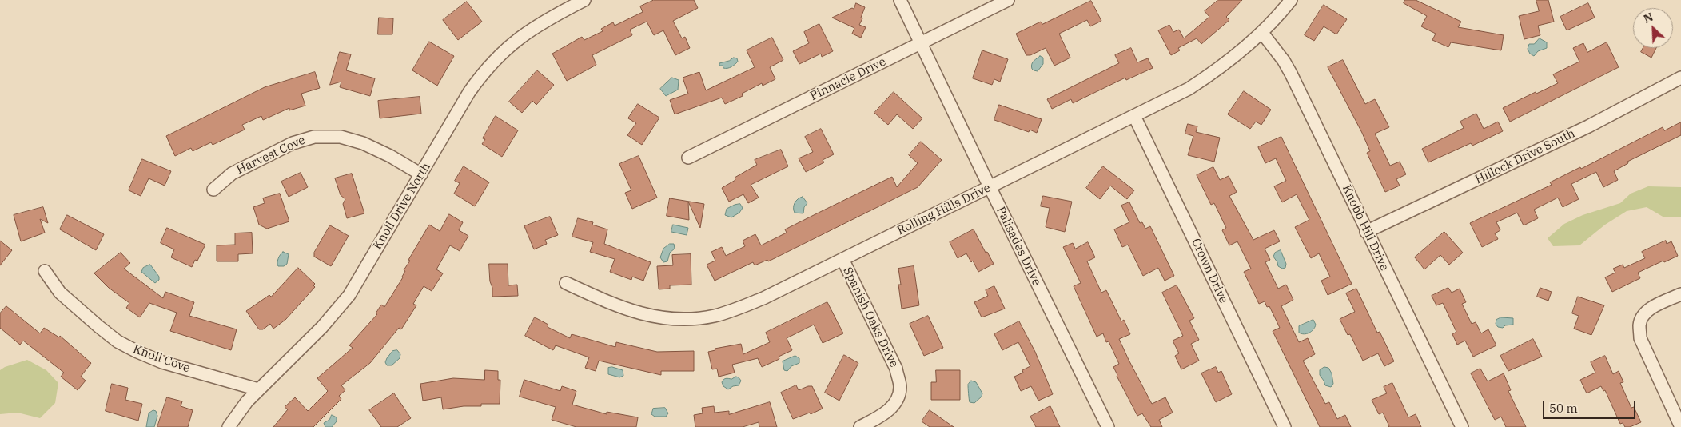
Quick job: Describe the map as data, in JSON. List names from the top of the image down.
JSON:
{
  "streets": {
    "street": [
      "Pinnacle Drive",
      "Harvest Cove",
      "Hillock Drive South",
      "Knoll Drive North",
      "Rolling Hills Drive",
      "Knobb Hill Drive",
      "Palisades Drive",
      "Crown Drive",
      "Spanish Oaks Drive",
      "Knoll Cove"
    ]
  },
  "crossings": [
    ["Pinnacle Drive", "Palisades Drive"],
    ["Harvest Cove", "Knoll Drive North"],
    ["Hillock Drive South", "Knobb Hill Drive"],
    ["Knoll Drive North", "Knoll Cove"],
    ["Rolling Hills Drive", "Knobb Hill Drive"],
    ["Rolling Hills Drive", "Palisades Drive"],
    ["Rolling Hills Drive", "Crown Drive"],
    ["Rolling Hills Drive", "Spanish Oaks Drive"]
  ],
  "scale_bar": "50 m",
  "north": "top left"
}
